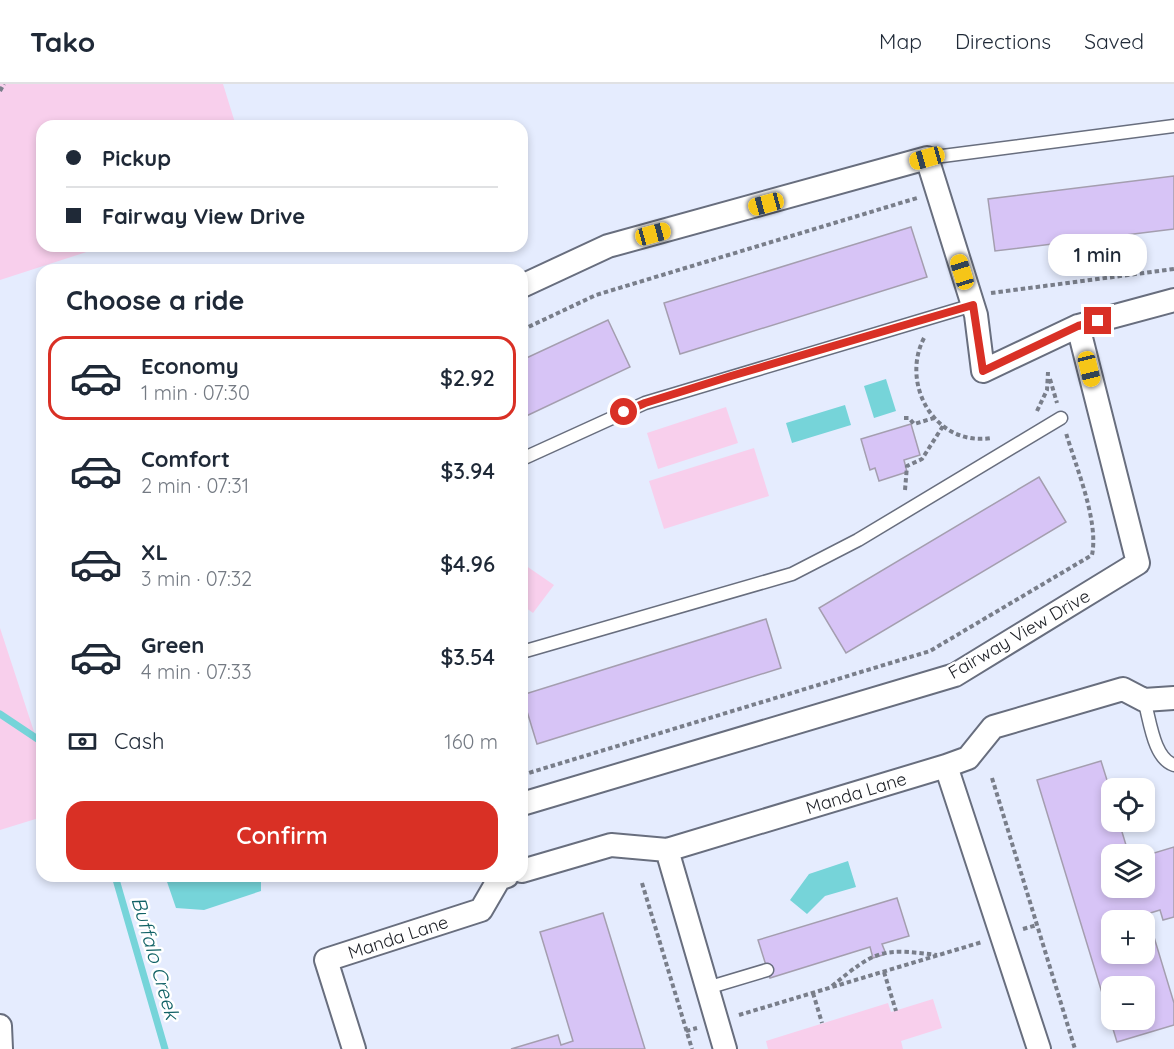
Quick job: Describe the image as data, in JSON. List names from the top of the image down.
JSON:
{
  "streets": {
    "street": ["Fairway View Drive", "Manda Lane"]
  },
  "water": ["Buffalo Creek"],
  "page": {
    "header": "Tako",
    "nav": ["Map", "Directions", "Saved"],
    "banner": ["Pickup", "Fairway View Drive"],
    "bubble": "1 min",
    "heading": "Choose a ride",
    "list": [
      {
        "name": "Economy",
        "note": "1 min · 07:30",
        "value": "$2.92"
      },
      {
        "name": "Comfort",
        "note": "2 min · 07:31",
        "value": "$3.94"
      },
      {
        "name": "XL",
        "note": "3 min · 07:32",
        "value": "$4.96"
      },
      {
        "name": "Green",
        "note": "4 min · 07:33",
        "value": "$3.54"
      }
    ],
    "pay": ["Cash", "160 m"],
    "map_buttons": ["+", "−"],
    "buttons": "Confirm"
  }
}
